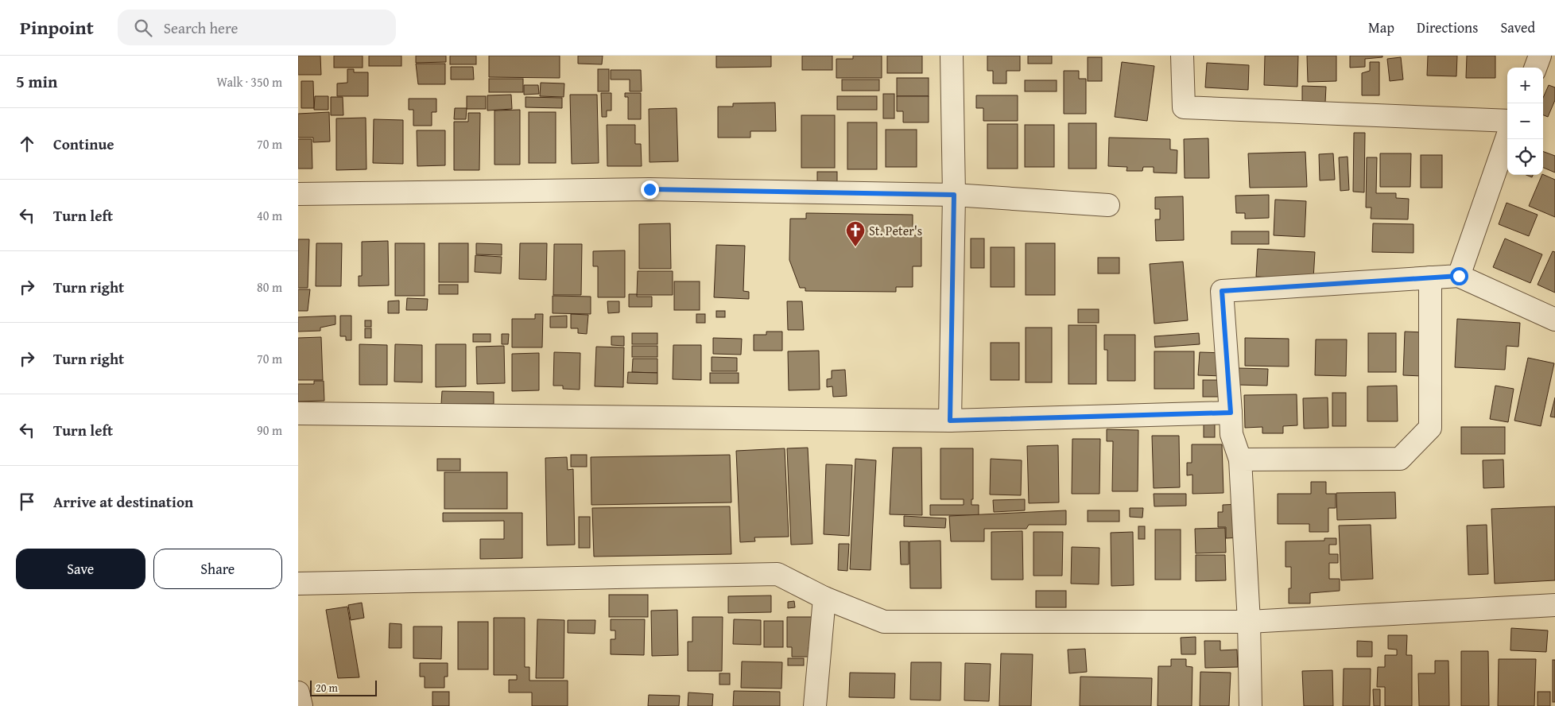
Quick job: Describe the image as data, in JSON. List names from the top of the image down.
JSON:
{
  "places": {
    "church": ["St. Peter's"]
  },
  "scale_bar": "20 m",
  "page": {
    "header": "Pinpoint",
    "search": "Search here",
    "nav": ["Map", "Directions", "Saved"],
    "heading": ["5 min", "Walk · 350 m"],
    "map_buttons": ["+", "−"],
    "list": [
      ["Continue", "70 m"],
      ["Turn left", "40 m"],
      ["Turn right", "80 m"],
      ["Turn right", "70 m"],
      ["Turn left", "90 m"],
      "Arrive at destination"
    ],
    "buttons": ["Save", "Share"],
    "scale": "20 m"
  }
}
